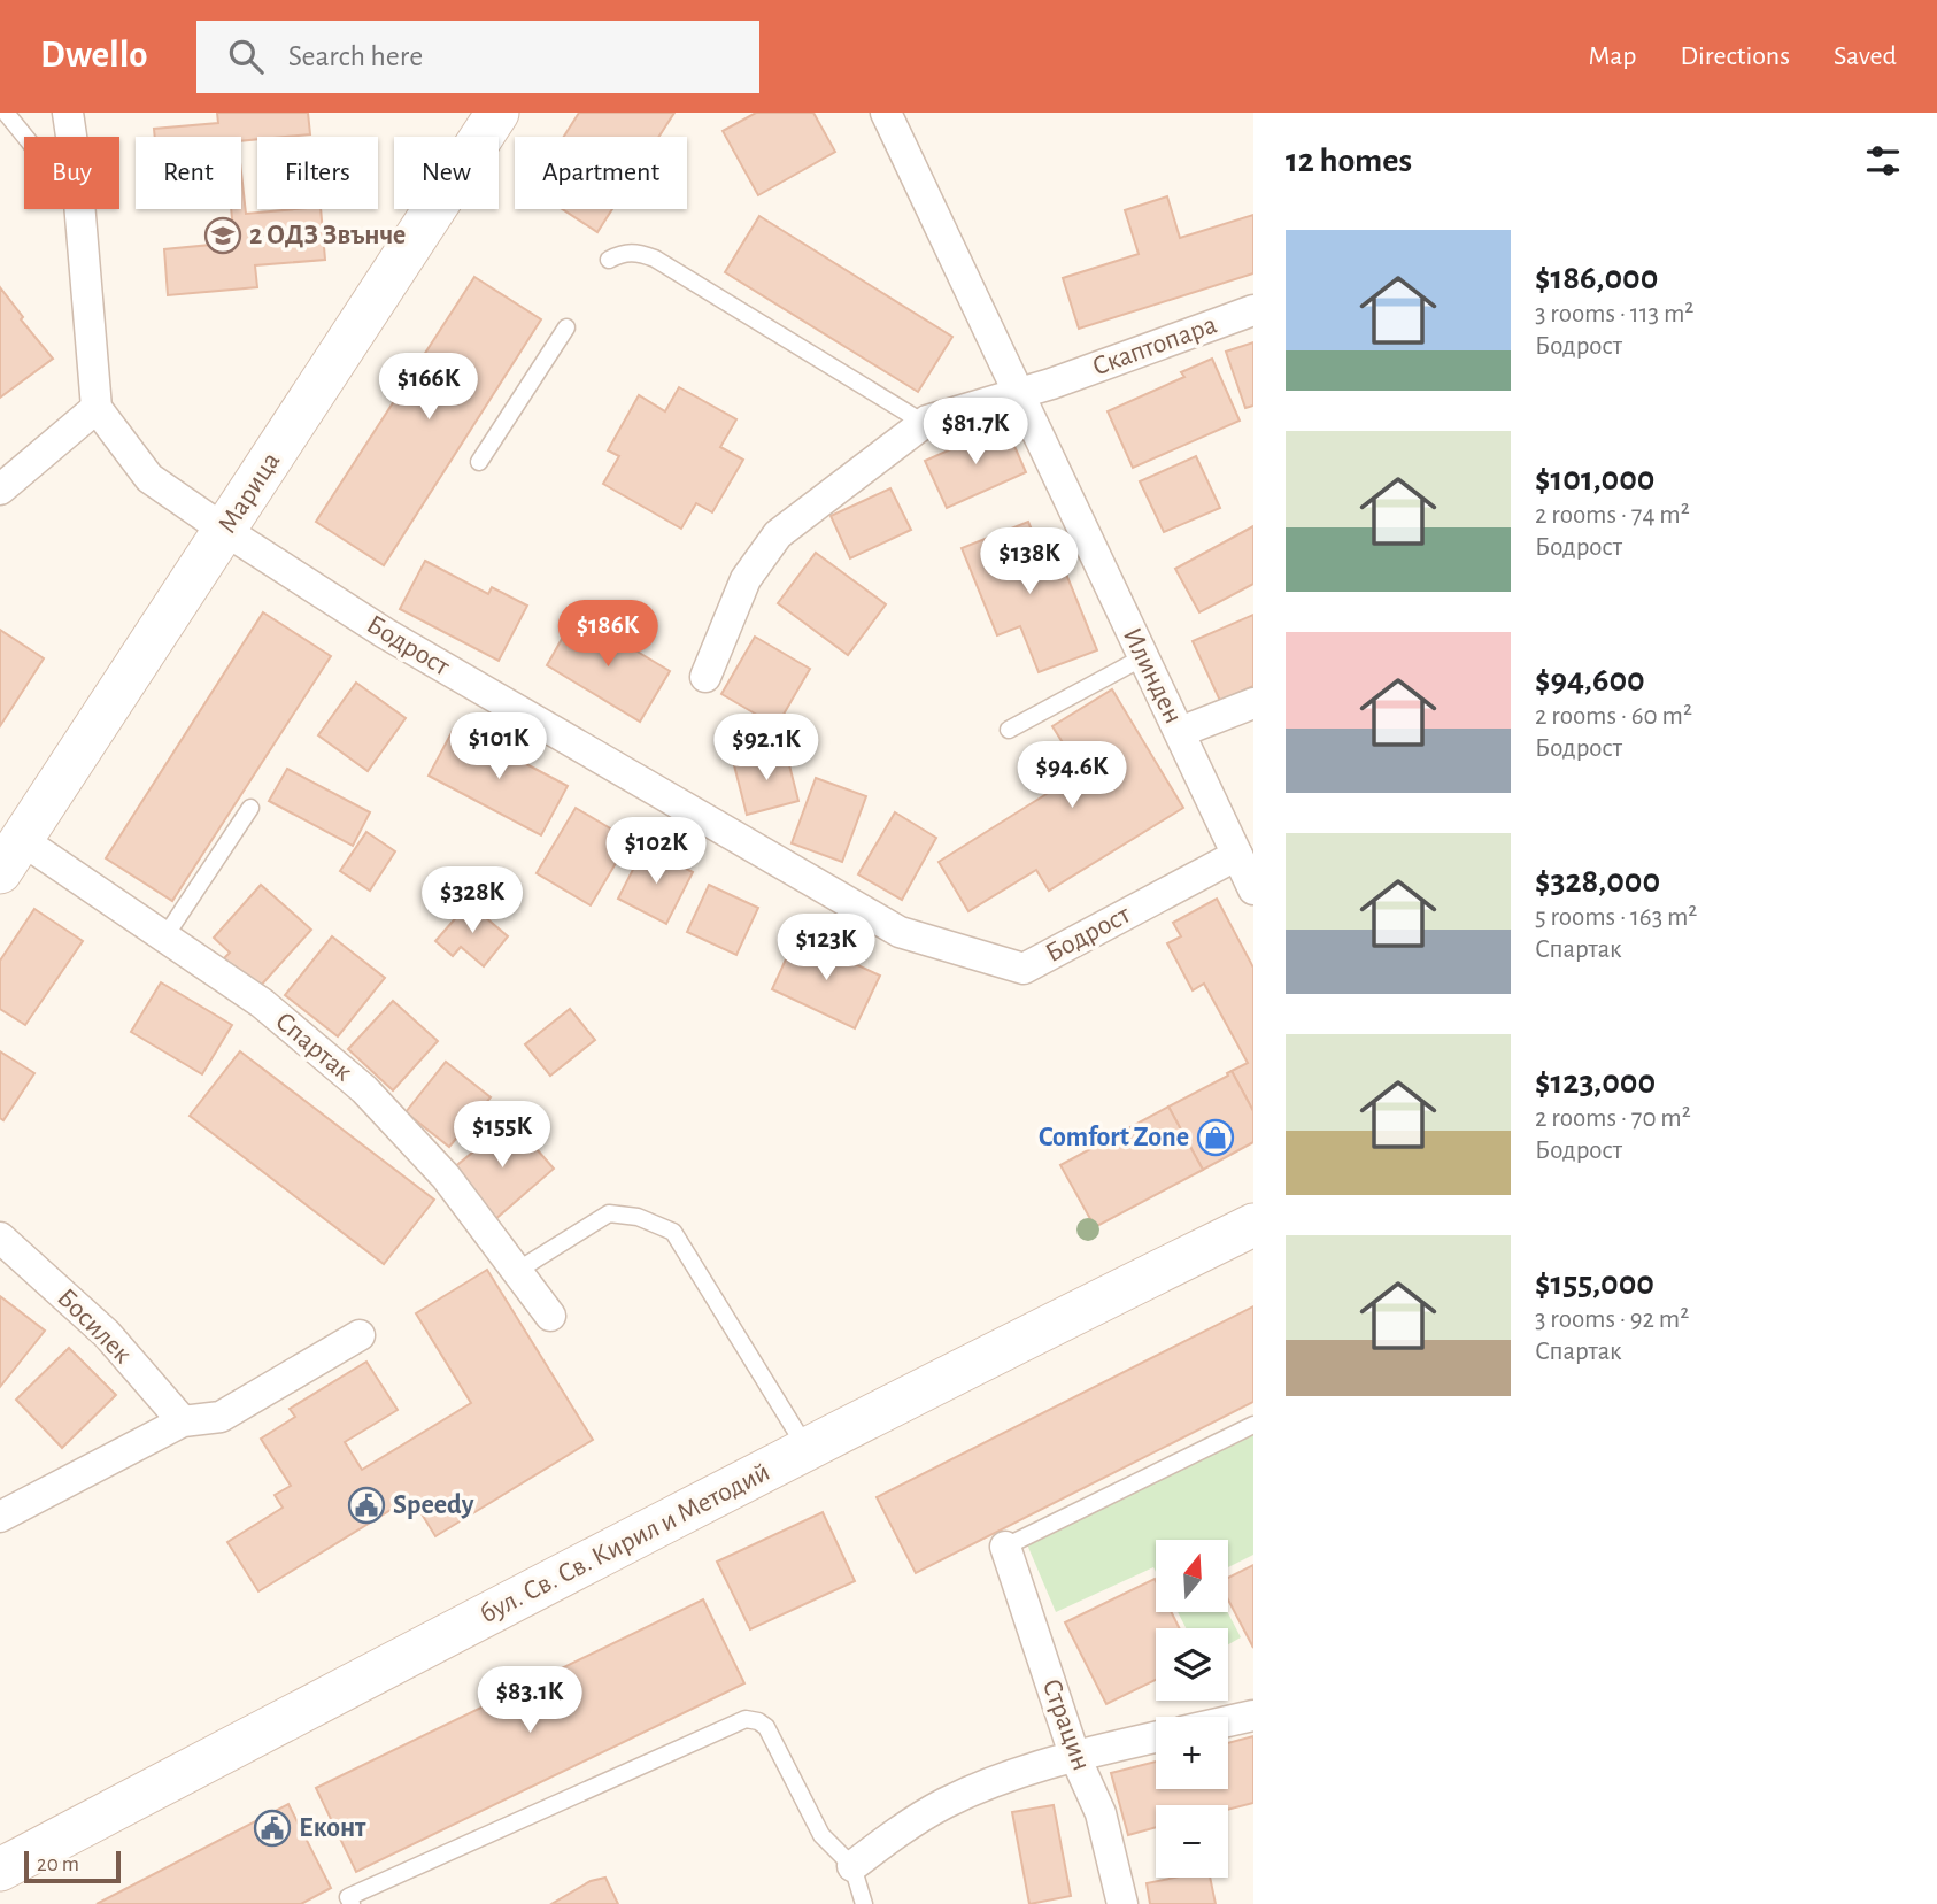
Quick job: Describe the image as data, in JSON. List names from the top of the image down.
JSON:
{
  "streets": {
    "street": [
      "Скаптопара",
      "Марица",
      "Бодрост",
      "Илинден",
      "Спартак",
      "Босилек",
      "бул. Св. Св. Кирил и Методий",
      "Страцин"
    ]
  },
  "crossings": [
    ["Скаптопара", "Илинден"],
    ["Марица", "Бодрост"],
    ["Марица", "Спартак"],
    ["Бодрост", "Илинден"]
  ],
  "places": {
    "school or university": ["2 ОДЗ Звънче"],
    "shop": ["Comfort Zone"],
    "public building": ["Speedy", "Еконт"]
  },
  "scale_bar": "20 m",
  "north": "top",
  "page": {
    "header": "Dwello",
    "search": "Search here",
    "nav": ["Map", "Directions", "Saved"],
    "heading": "12 homes",
    "chip": [
      "Buy",
      "Rent",
      "Filters",
      "New",
      "Apartment"
    ],
    "list": [
      {
        "name": "$186,000",
        "note": "3 rooms · 113 m² · Бодрост"
      },
      {
        "name": "$101,000",
        "note": "2 rooms · 74 m² · Бодрост"
      },
      {
        "name": "$94,600",
        "note": "2 rooms · 60 m² · Бодрост"
      },
      {
        "name": "$328,000",
        "note": "5 rooms · 163 m² · Спартак"
      },
      {
        "name": "$123,000",
        "note": "2 rooms · 70 m² · Бодрост"
      },
      {
        "name": "$155,000",
        "note": "3 rooms · 92 m² · Спартак"
      }
    ],
    "price": [
      "$166K",
      "$81.7K",
      "$138K",
      "$186K",
      "$101K",
      "$92.1K",
      "$94.6K",
      "$102K",
      "$328K",
      "$123K",
      "$155K",
      "$83.1K"
    ],
    "map_buttons": ["+", "−"],
    "scale": "20 m"
  }
}
